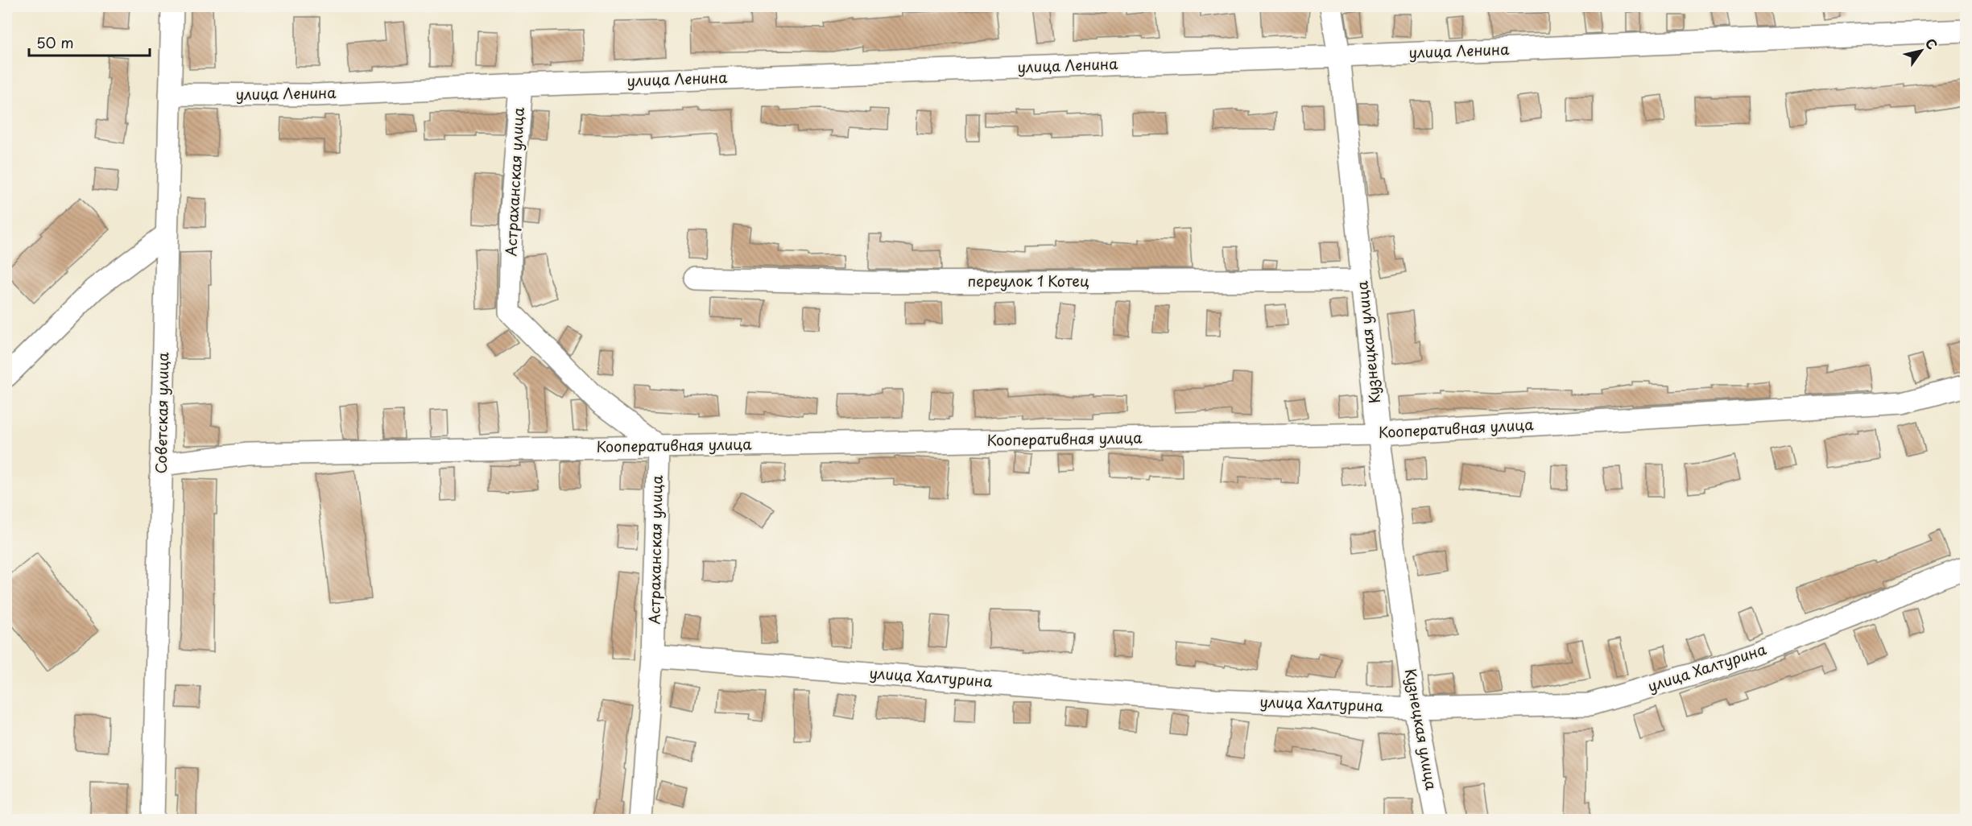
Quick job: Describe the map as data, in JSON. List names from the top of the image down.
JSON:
{
  "streets": {
    "street": [
      "улица Ленина",
      "Астраханская улица",
      "переулок 1 Котец",
      "Кузнецкая улица",
      "Советская улица",
      "Кооперативная улица",
      "улица Халтурина"
    ]
  },
  "crossings": [
    ["улица Ленина", "Астраханская улица"],
    ["улица Ленина", "Кузнецкая улица"],
    ["улица Ленина", "Советская улица"],
    ["Астраханская улица", "Кооперативная улица"],
    ["Астраханская улица", "улица Халтурина"],
    ["переулок 1 Котец", "Кузнецкая улица"],
    ["Кузнецкая улица", "Кооперативная улица"],
    ["Кузнецкая улица", "улица Халтурина"],
    ["Советская улица", "Кооперативная улица"]
  ],
  "scale_bar": "50 m",
  "north": "top right"
}
